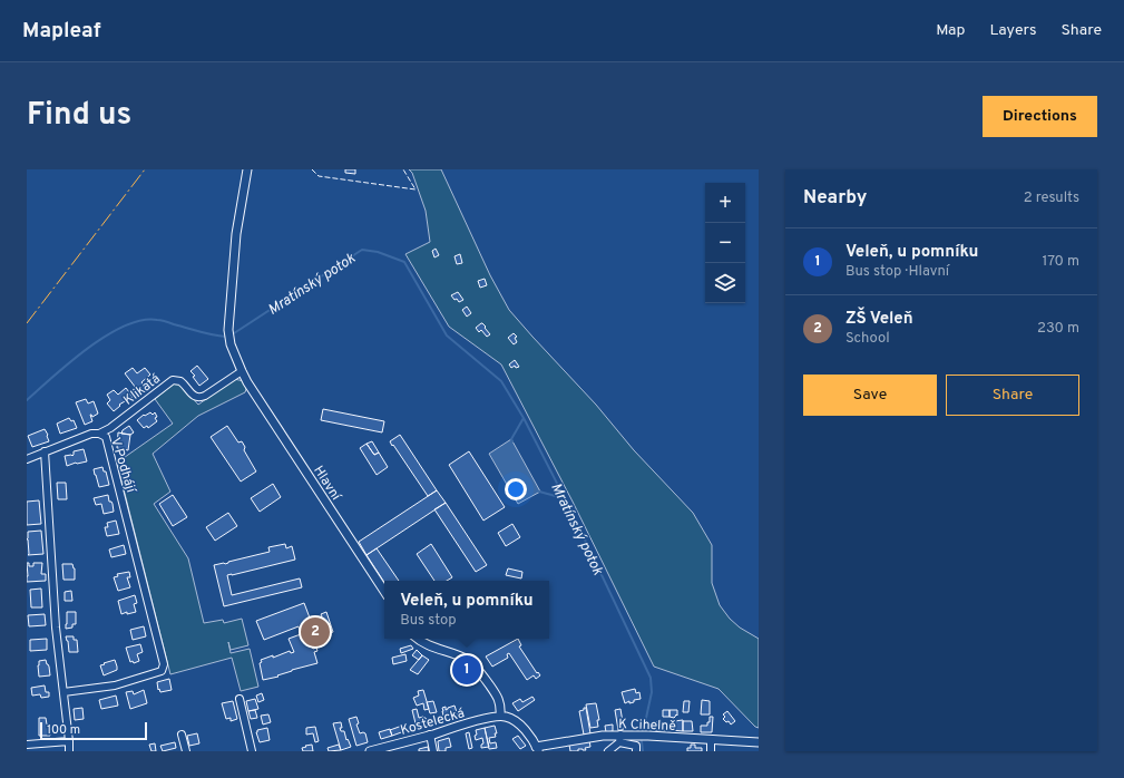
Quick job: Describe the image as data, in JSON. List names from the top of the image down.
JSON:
{
  "streets": {
    "street": [
      "Klikatá",
      "V Podhájí",
      "Hlavní",
      "Kostelecká",
      "K Cihelně"
    ]
  },
  "crossings": [
    ["Klikatá", "V Podhájí"],
    ["Klikatá", "Hlavní"]
  ],
  "water": ["Mratínský potok"],
  "scale_bar": "100 m",
  "page": {
    "header": "Mapleaf",
    "nav": ["Map", "Layers", "Share"],
    "title": "Find us",
    "buttons": [
      "Directions",
      ["Save", "Share"]
    ],
    "heading": ["Nearby", "2 results"],
    "map_buttons": ["+", "−"],
    "list": [
      {
        "mark": "1",
        "name": "Veleň, u pomníku",
        "note": "Bus stop · Hlavní",
        "value": "170 m"
      },
      {
        "mark": "2",
        "name": "ZŠ Veleň",
        "note": "School",
        "value": "230 m"
      }
    ],
    "popup": ["Veleň, u pomníku", "Bus stop"],
    "pins": ["2", "1"],
    "scale": "100 m"
  }
}
